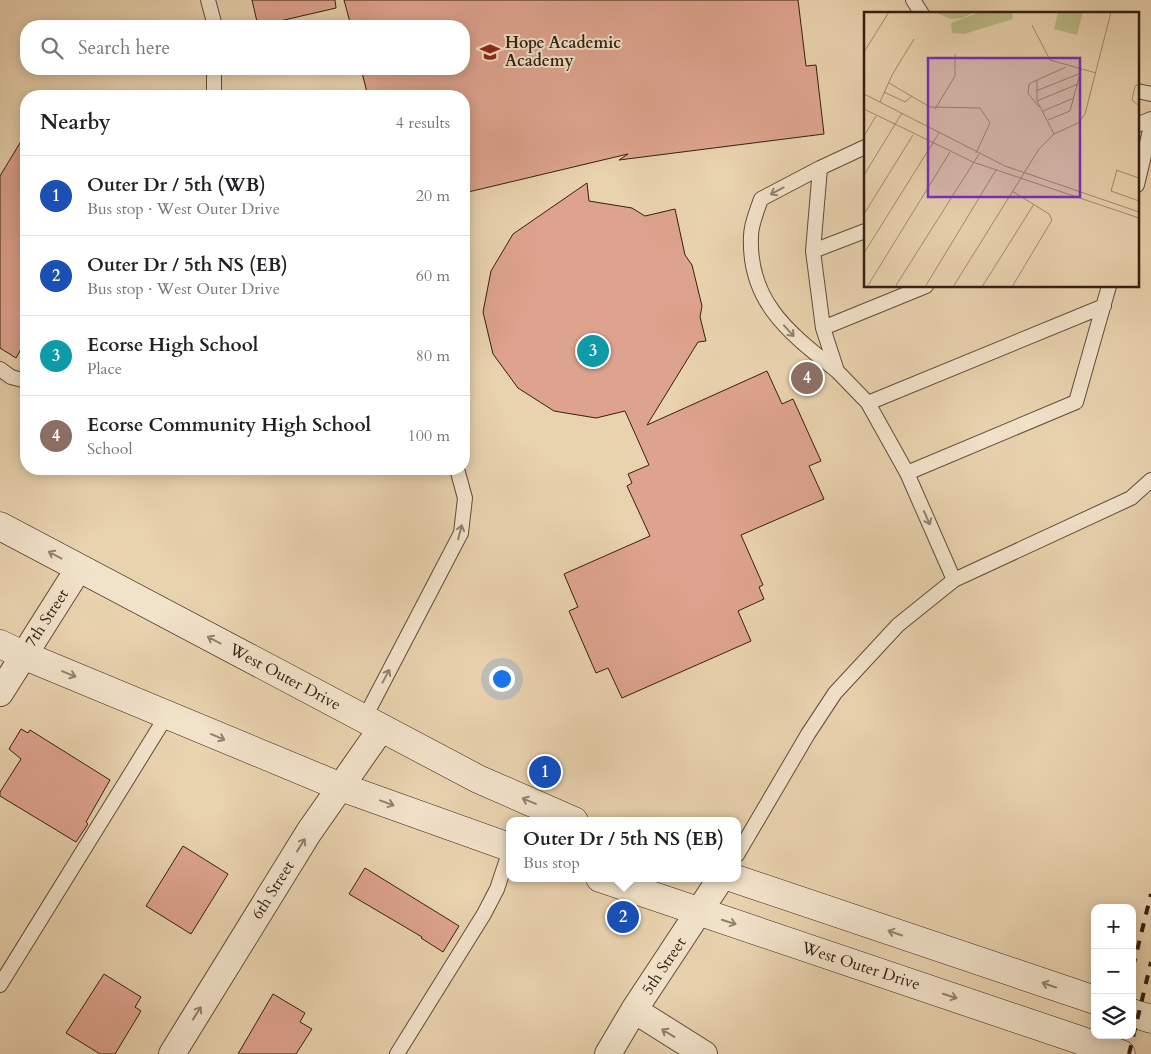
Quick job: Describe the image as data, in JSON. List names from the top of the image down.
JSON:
{
  "streets": {
    "main road": ["West Outer Drive"],
    "street": ["7th Street", "6th Street", "5th Street"]
  },
  "crossings": [
    ["7th Street", "West Outer Drive"],
    ["West Outer Drive", "6th Street"],
    ["West Outer Drive", "5th Street"]
  ],
  "one_way": ["6th Street"],
  "places": {
    "school or university": ["Hope Academic Academy"]
  },
  "page": {
    "search": "Search here",
    "heading": ["Nearby", "4 results"],
    "list": [
      {
        "mark": "1",
        "name": "Outer Dr / 5th (WB)",
        "note": "Bus stop · West Outer Drive",
        "value": "20 m"
      },
      {
        "mark": "2",
        "name": "Outer Dr / 5th NS (EB)",
        "note": "Bus stop · West Outer Drive",
        "value": "60 m"
      },
      {
        "mark": "3",
        "name": "Ecorse High School",
        "note": "Place",
        "value": "80 m"
      },
      {
        "mark": "4",
        "name": "Ecorse Community High School",
        "note": "School",
        "value": "100 m"
      }
    ],
    "pins": [
      "3",
      "4",
      "1",
      "2"
    ],
    "popup": ["Outer Dr / 5th NS (EB)", "Bus stop"],
    "map_buttons": ["+", "−"]
  }
}
